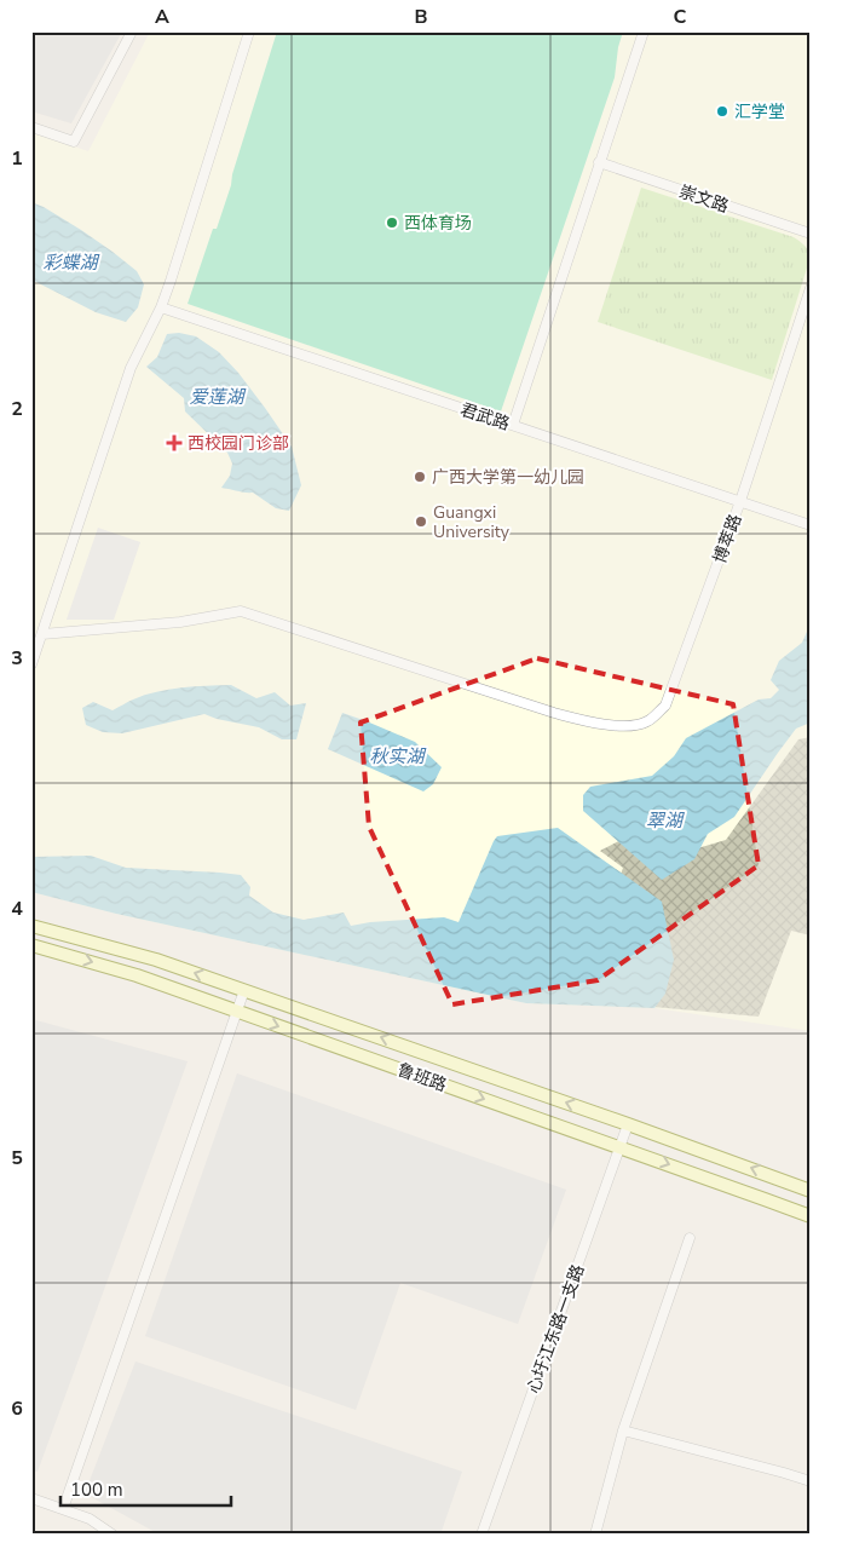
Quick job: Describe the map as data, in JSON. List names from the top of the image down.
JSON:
{
  "streets": {
    "main road": ["鲁班路"],
    "street": [
      "崇文路",
      "君武路",
      "博萃路",
      "心圩江东路一支路"
    ]
  },
  "crossings": [
    ["君武路", "博萃路"],
    ["鲁班路", "心圩江东路一支路"]
  ],
  "water": [
    "彩蝶湖",
    "爱莲湖",
    "秋实湖",
    "翠湖"
  ],
  "places": {
    "other": [
      "汇学堂",
      "西体育场",
      "广西大学第一幼儿园",
      "Guangxi University"
    ],
    "health": ["西校园门诊部"]
  },
  "scale_bar": "100 m",
  "grid": {
    "columns": ["A", "B", "C"],
    "rows": [
      "1",
      "2",
      "3",
      "4",
      "5",
      "6"
    ]
  }
}
